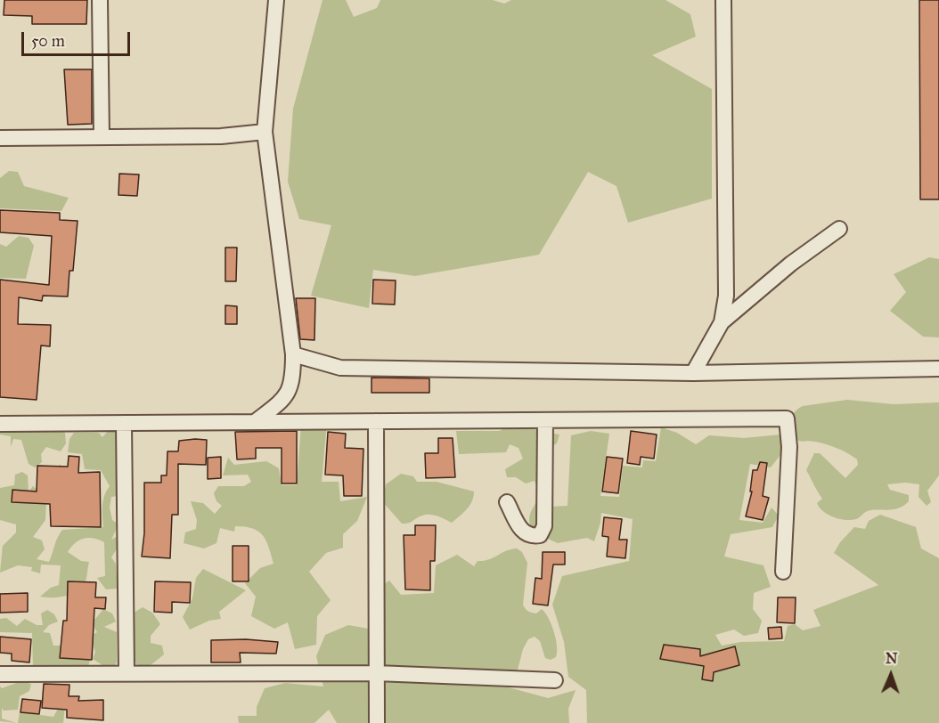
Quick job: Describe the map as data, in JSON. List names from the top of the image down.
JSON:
{
  "scale_bar": "50 m",
  "north": "top"
}
